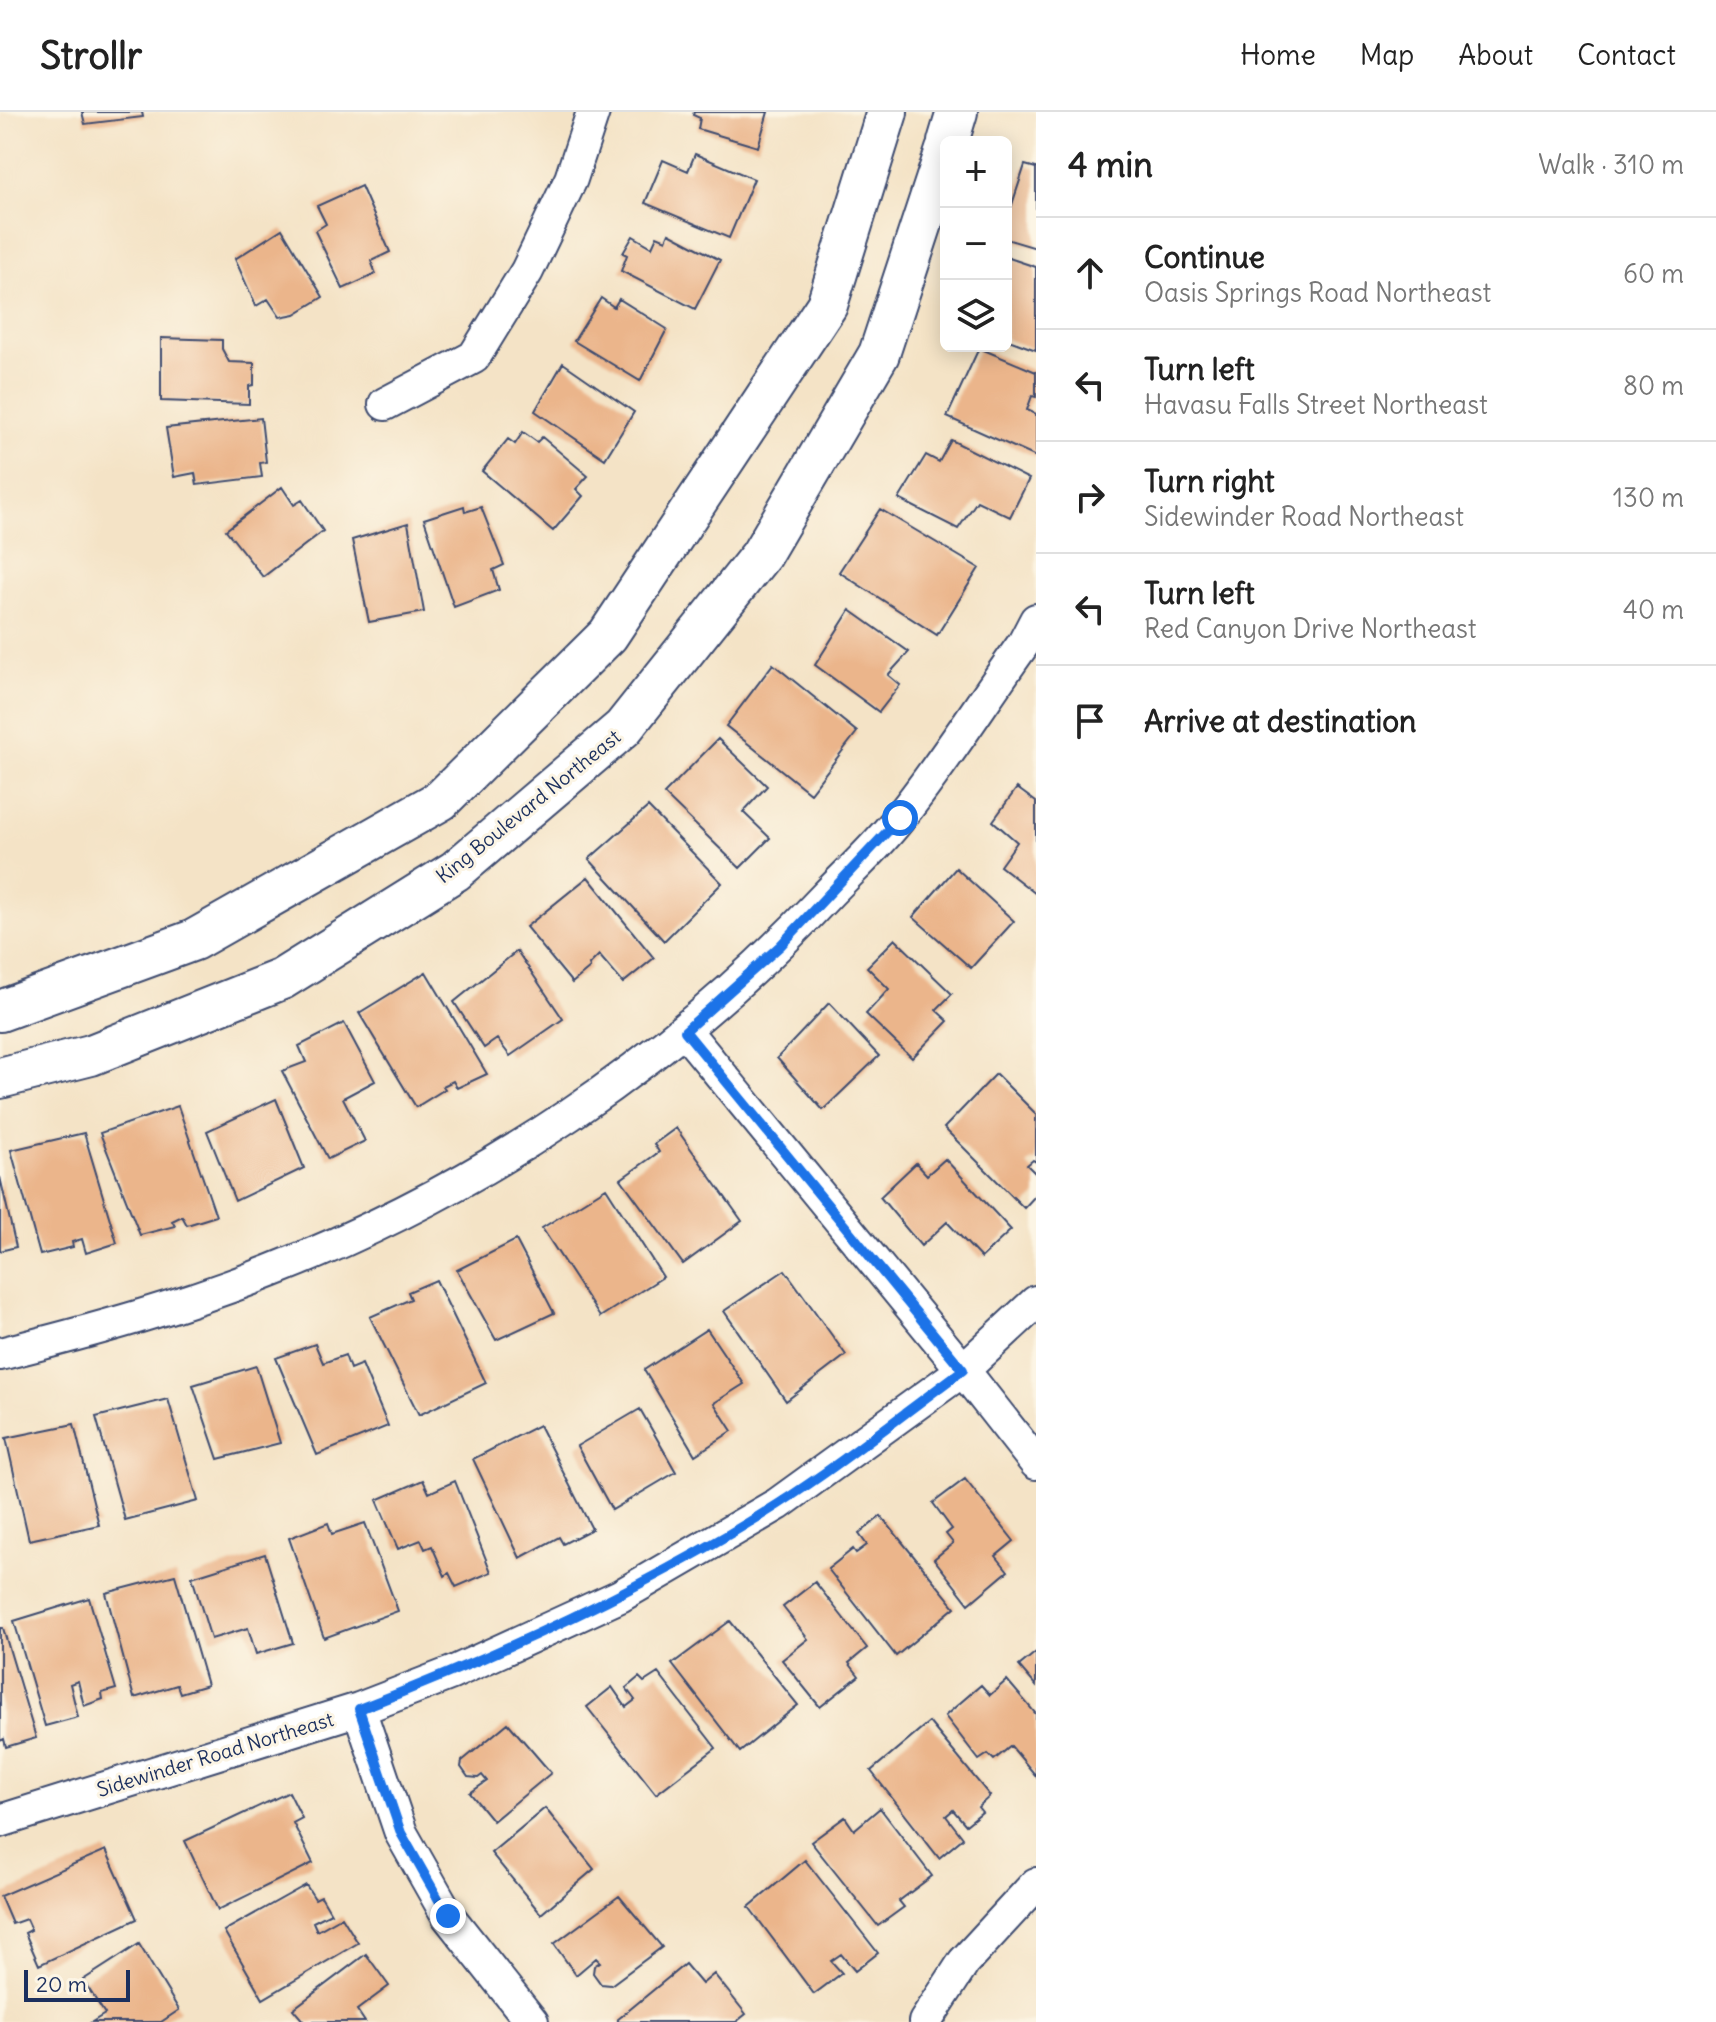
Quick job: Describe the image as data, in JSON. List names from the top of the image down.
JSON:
{
  "streets": {
    "street": ["King Boulevard Northeast", "Sidewinder Road Northeast"]
  },
  "scale_bar": "20 m",
  "page": {
    "header": "Strollr",
    "nav": [
      "Home",
      "Map",
      "About",
      "Contact"
    ],
    "heading": ["4 min", "Walk · 310 m"],
    "map_buttons": ["+", "−"],
    "list": [
      ["Continue", "Oasis Springs Road Northeast", "60 m"],
      ["Turn left", "Havasu Falls Street Northeast", "80 m"],
      ["Turn right", "Sidewinder Road Northeast", "130 m"],
      ["Turn left", "Red Canyon Drive Northeast", "40 m"],
      "Arrive at destination"
    ],
    "scale": "20 m"
  }
}
